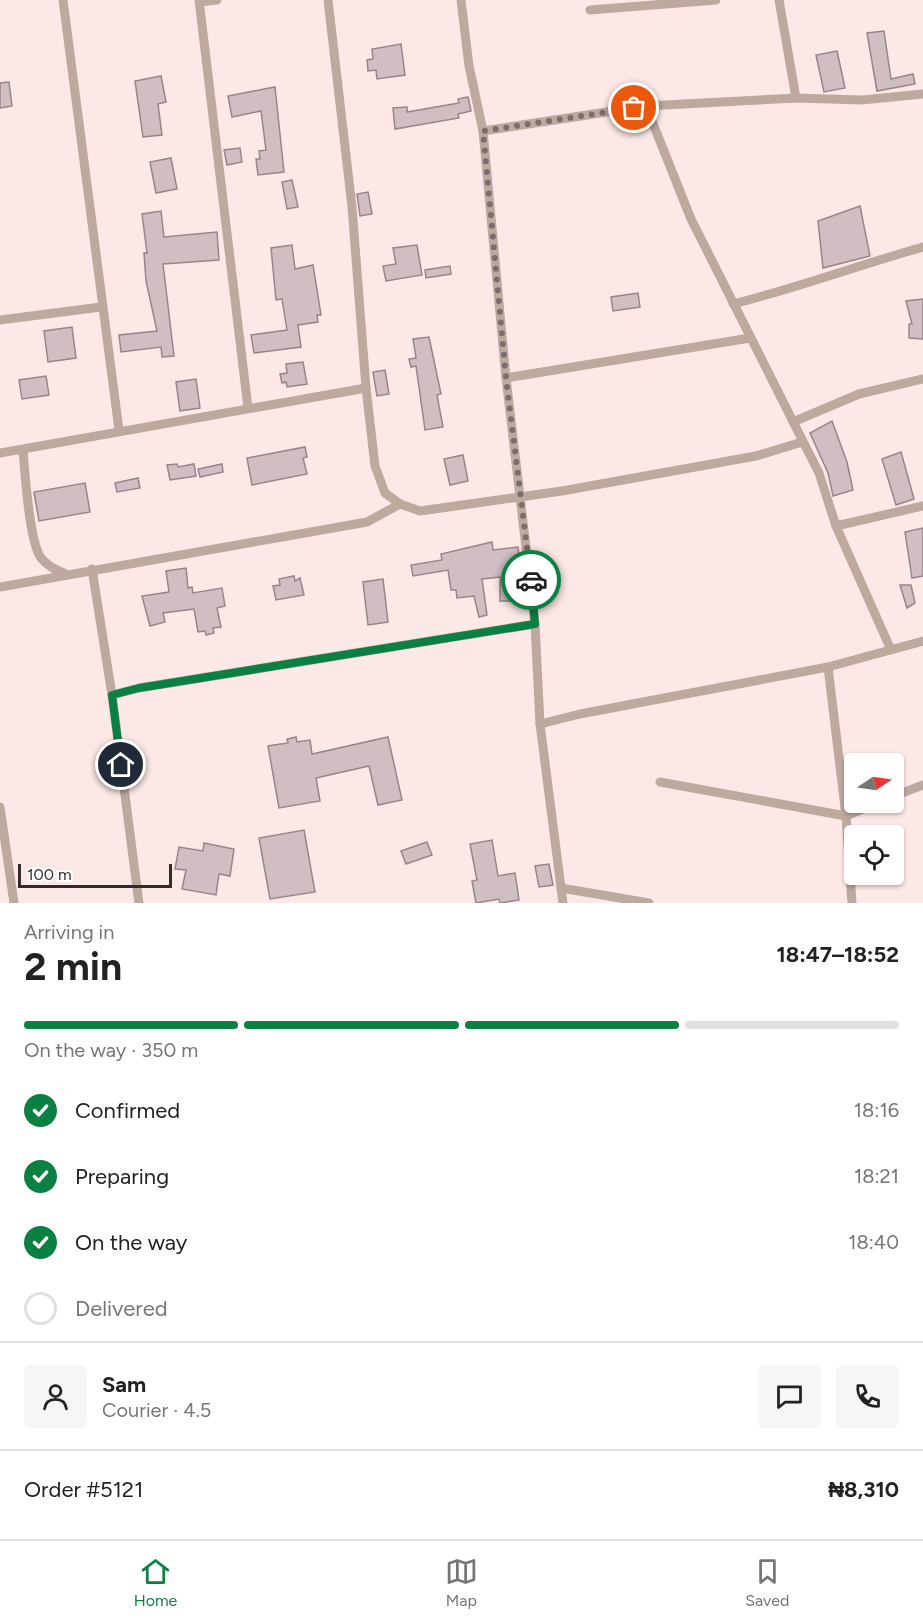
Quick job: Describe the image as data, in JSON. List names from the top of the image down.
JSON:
{
  "scale_bar": "100 m",
  "north": "right",
  "page": {
    "scale": "100 m",
    "heading": ["2 min", "Arriving in", "18:47–18:52"],
    "panel": [
      "Sam",
      "Courier · 4.5",
      "Order #5121",
      "₦8,310"
    ],
    "bar": "On the way · 350 m",
    "list": [
      ["Confirmed", "18:16"],
      ["Preparing", "18:21"],
      ["On the way", "18:40"],
      "Delivered"
    ],
    "tabs": ["Home", "Map", "Saved"]
  }
}
